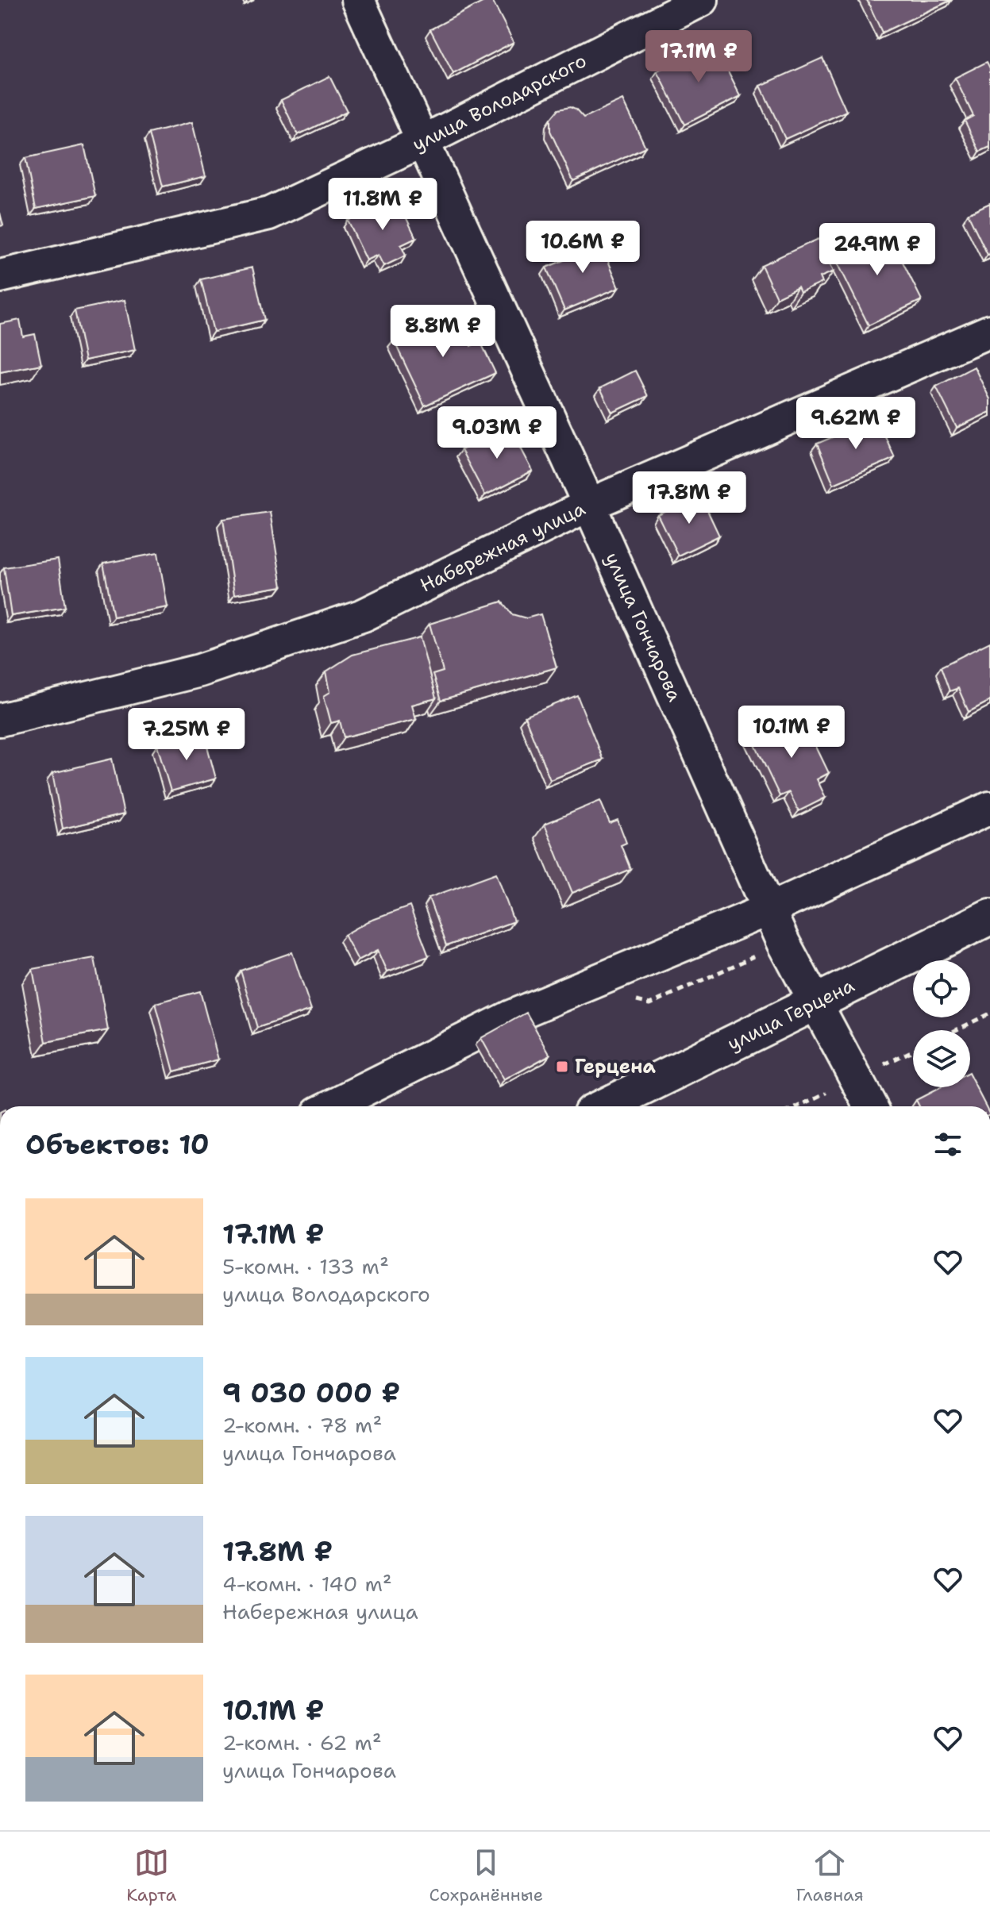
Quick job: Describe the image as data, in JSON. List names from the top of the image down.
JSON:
{
  "streets": {
    "main road": ["улица Герцена"],
    "street": ["улица Володарского", "Набережная улица", "улица Гончарова"]
  },
  "crossings": [
    ["улица Володарского", "улица Гончарова"],
    ["Набережная улица", "улица Гончарова"],
    ["улица Гончарова", "улица Герцена"]
  ],
  "places": {
    "transit": ["Герцена"]
  },
  "page": {
    "price": [
      "17.1M ₽",
      "11.8M ₽",
      "10.6M ₽",
      "24.9M ₽",
      "8.8M ₽",
      "9.62M ₽",
      "9.03M ₽",
      "17.8M ₽",
      "10.1M ₽",
      "7.25M ₽"
    ],
    "heading": "Объектов: 10",
    "list": [
      {
        "name": "17.1M ₽",
        "note": "5-комн. · 133 m² · улица Володарского"
      },
      {
        "name": "9 030 000 ₽",
        "note": "2-комн. · 78 m² · улица Гончарова"
      },
      {
        "name": "17.8M ₽",
        "note": "4-комн. · 140 m² · Набережная улица"
      },
      {
        "name": "10.1M ₽",
        "note": "2-комн. · 62 m² · улица Гончарова"
      }
    ],
    "tabs": ["Карта", "Сохранённые", "Главная"]
  }
}
